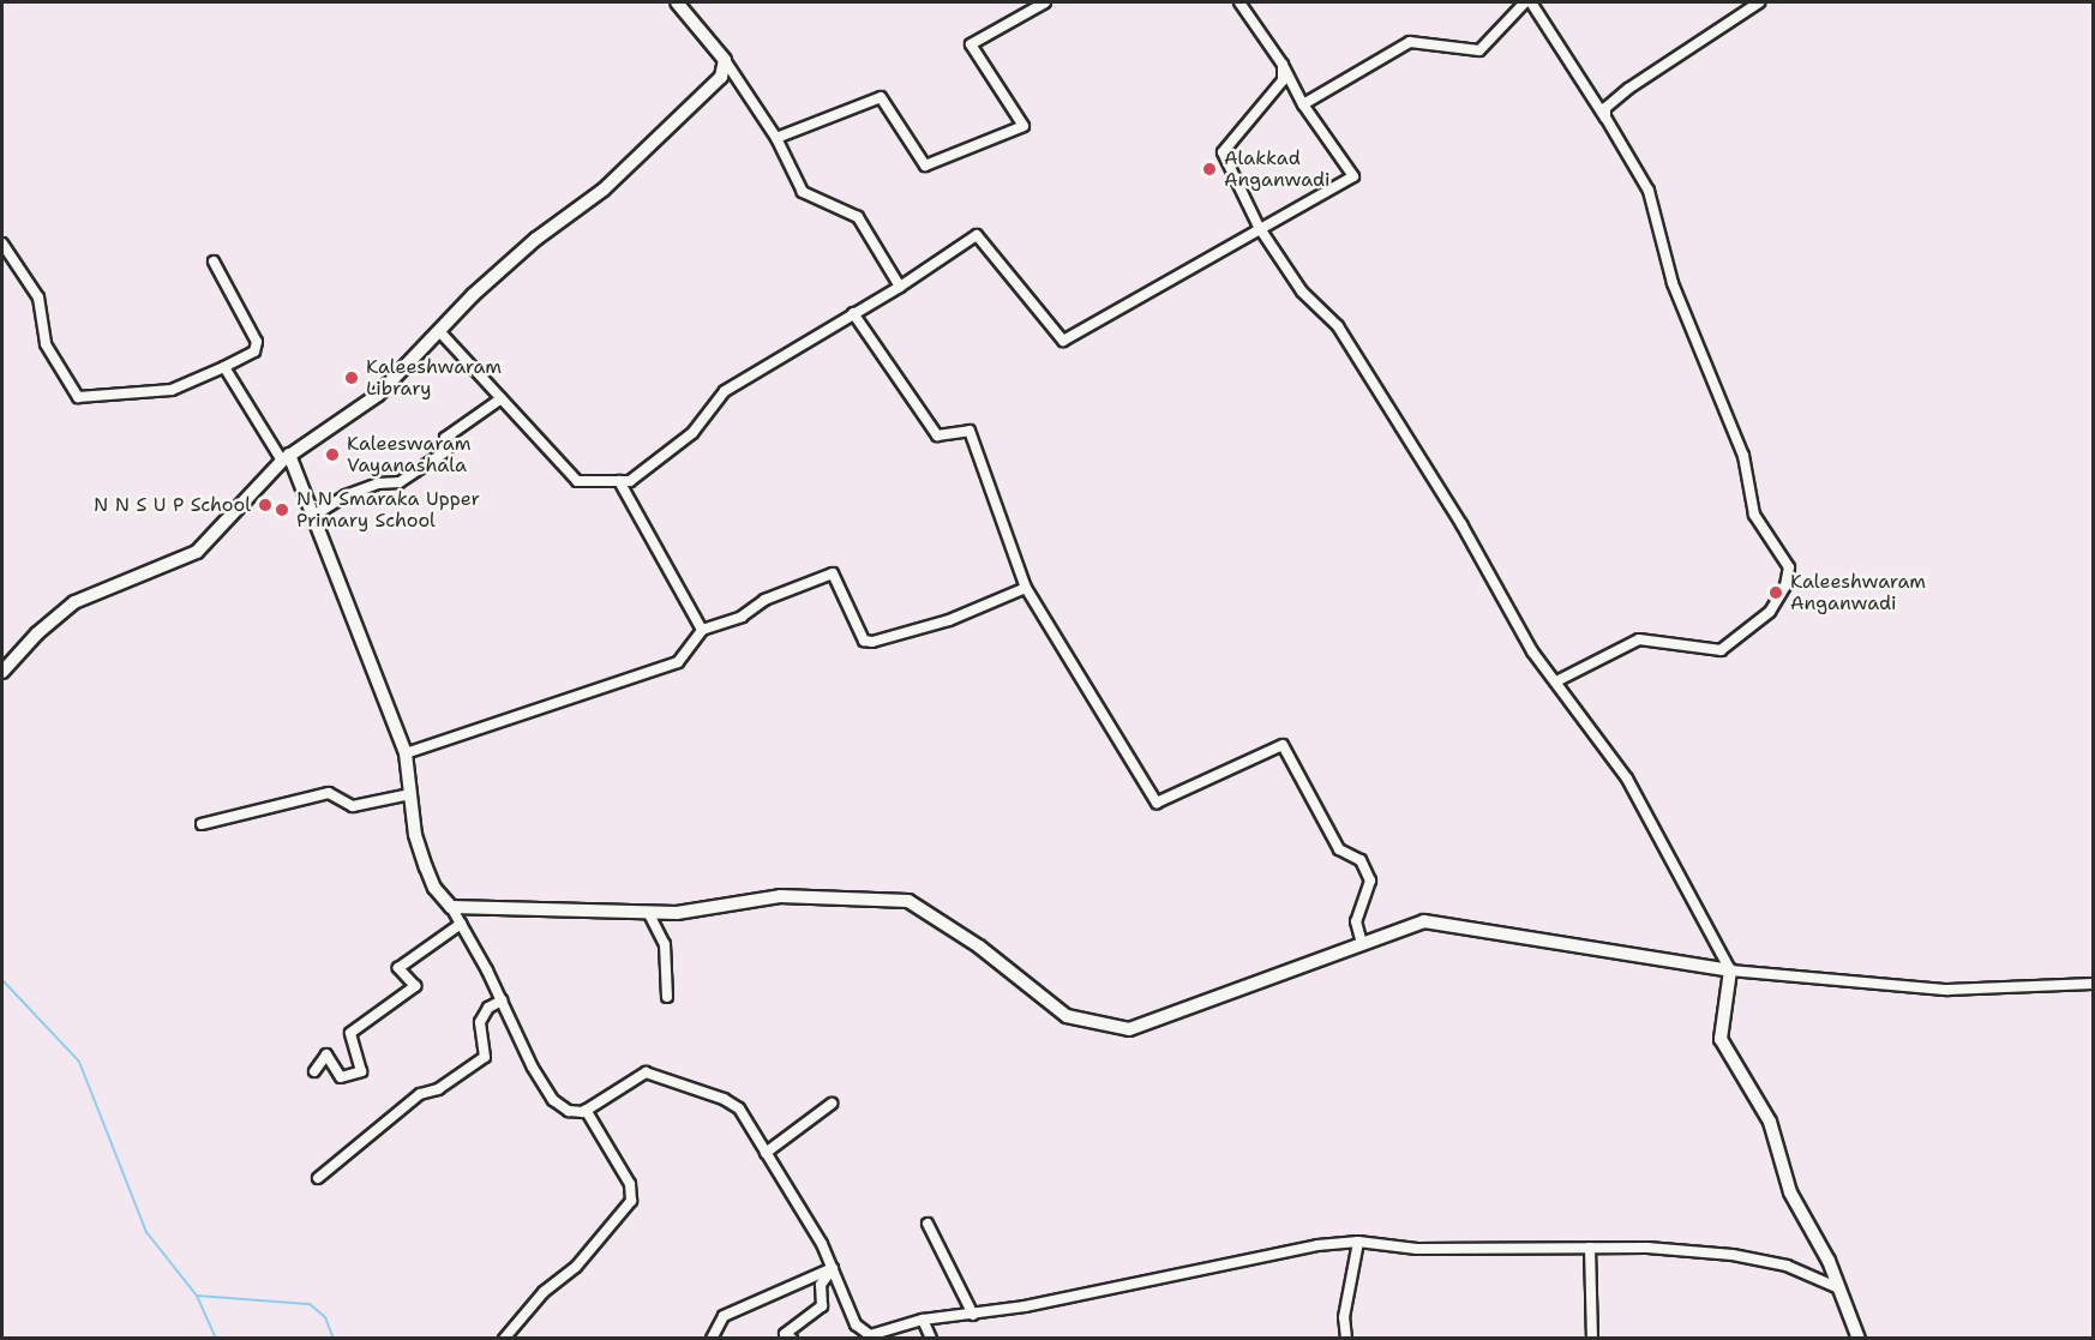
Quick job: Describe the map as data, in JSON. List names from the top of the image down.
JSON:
{
  "places": [
    "Alakkad Anganwadi",
    "Kaleeshwaram Library",
    "Kaleeswaram Vayanashala",
    "N N S U P School",
    "N N Smaraka Upper Primary School",
    "Kaleeshwaram Anganwadi"
  ]
}
